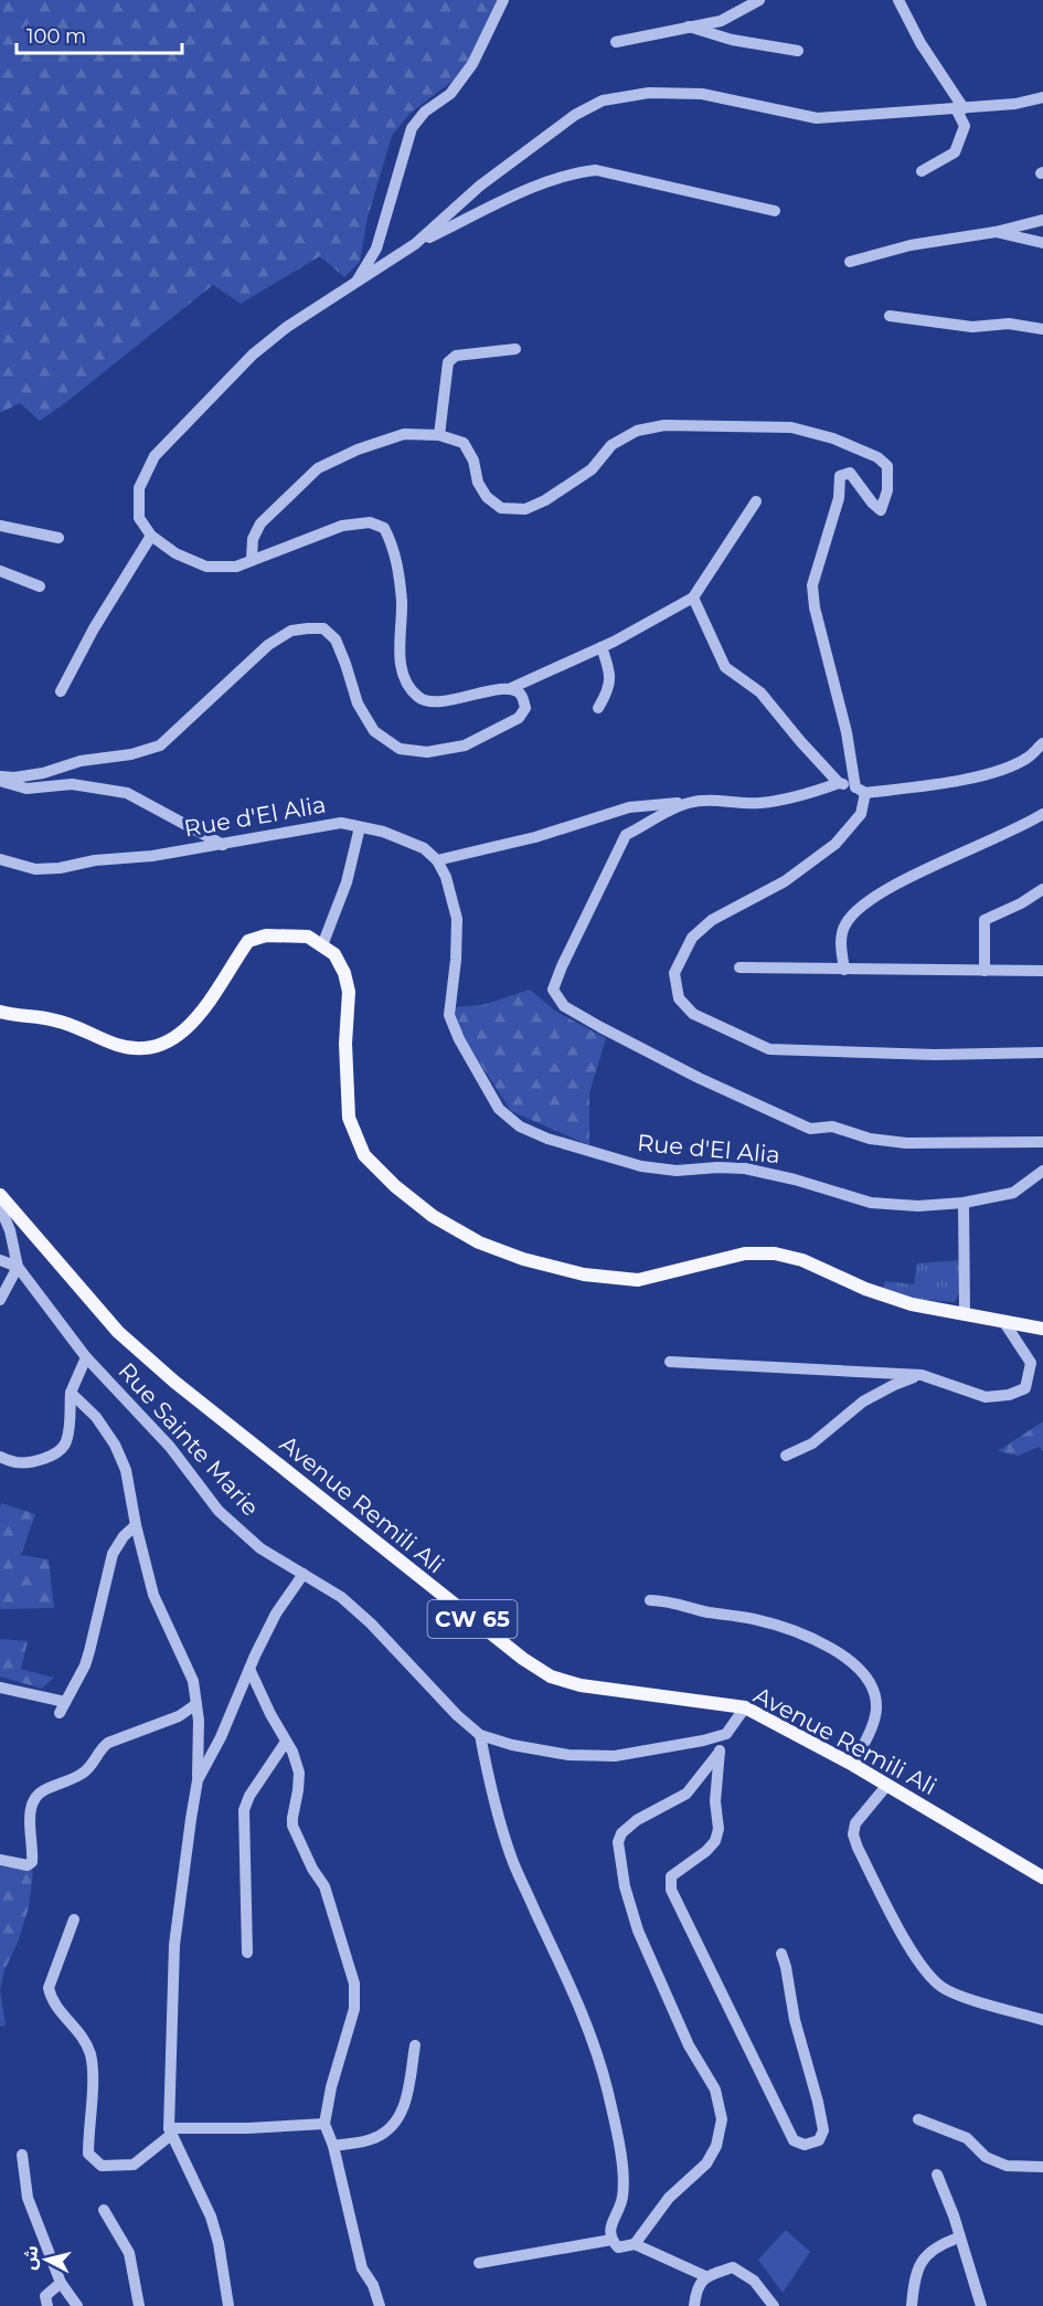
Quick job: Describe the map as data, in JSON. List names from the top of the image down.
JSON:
{
  "streets": {
    "main road": ["Avenue Remili Ali", "CW 65"],
    "street": ["Rue d'El Alia", "Rue Sainte Marie"]
  },
  "scale_bar": "100 m",
  "north": "left"
}
